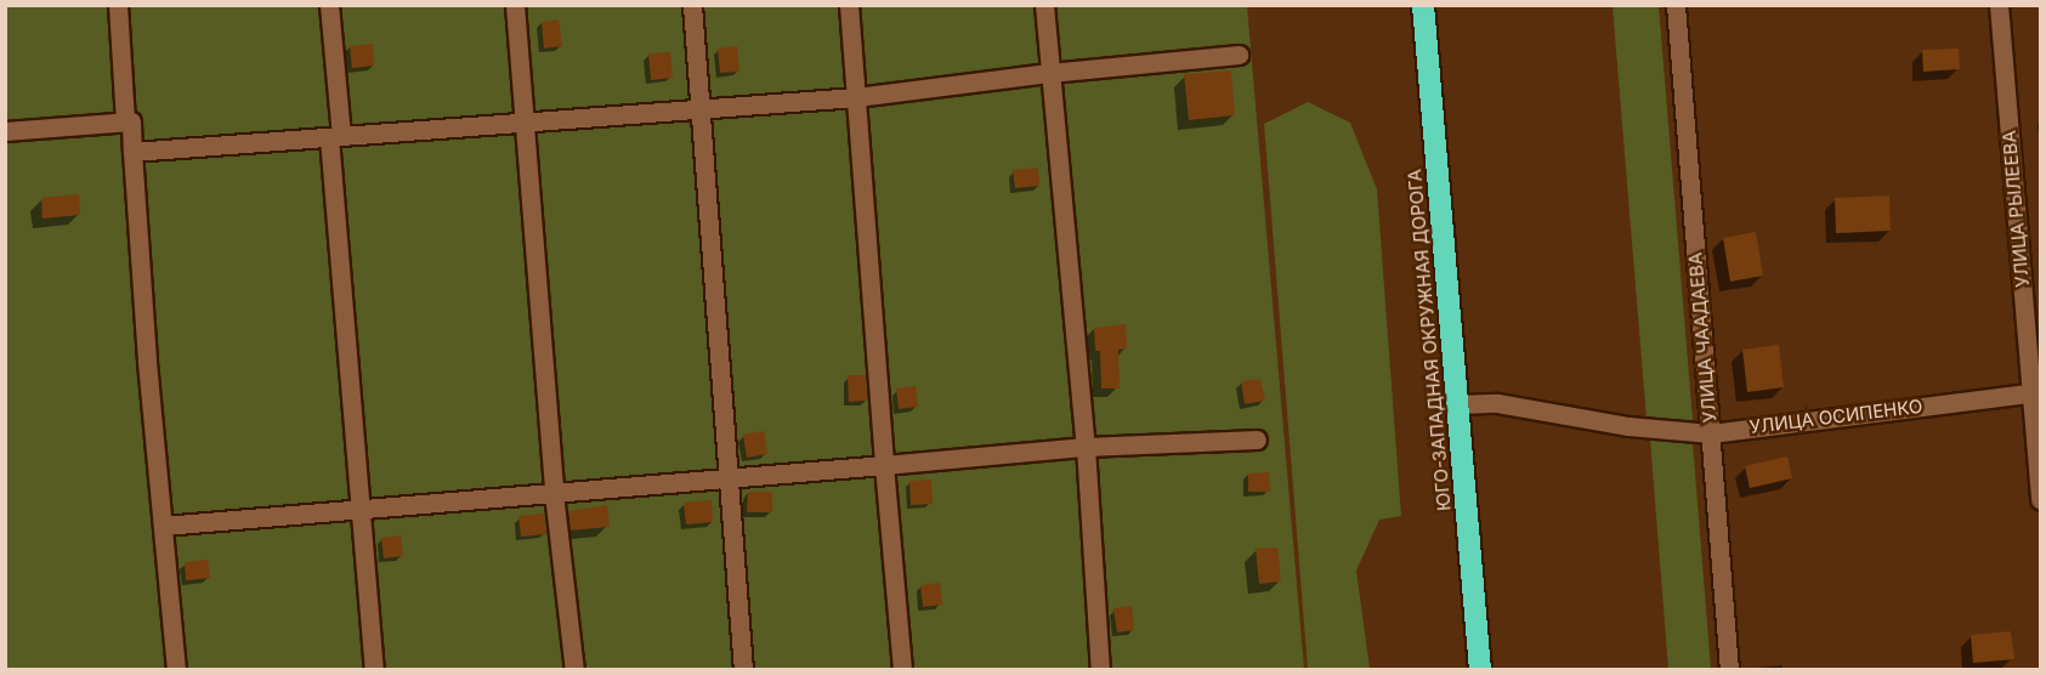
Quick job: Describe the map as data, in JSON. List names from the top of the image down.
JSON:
{
  "streets": {
    "highway": ["ЮГО-ЗАПАДНАЯ ОКРУЖНАЯ ДОРОГА"],
    "street": ["УЛИЦА РЫЛЕЕВА", "УЛИЦА ЧААДАЕВА", "УЛИЦА ОСИПЕНКО"]
  },
  "crossings": [
    ["УЛИЦА РЫЛЕЕВА", "УЛИЦА ОСИПЕНКО"],
    ["УЛИЦА ЧААДАЕВА", "УЛИЦА ОСИПЕНКО"],
    ["ЮГО-ЗАПАДНАЯ ОКРУЖНАЯ ДОРОГА", "УЛИЦА ОСИПЕНКО"]
  ]
}
